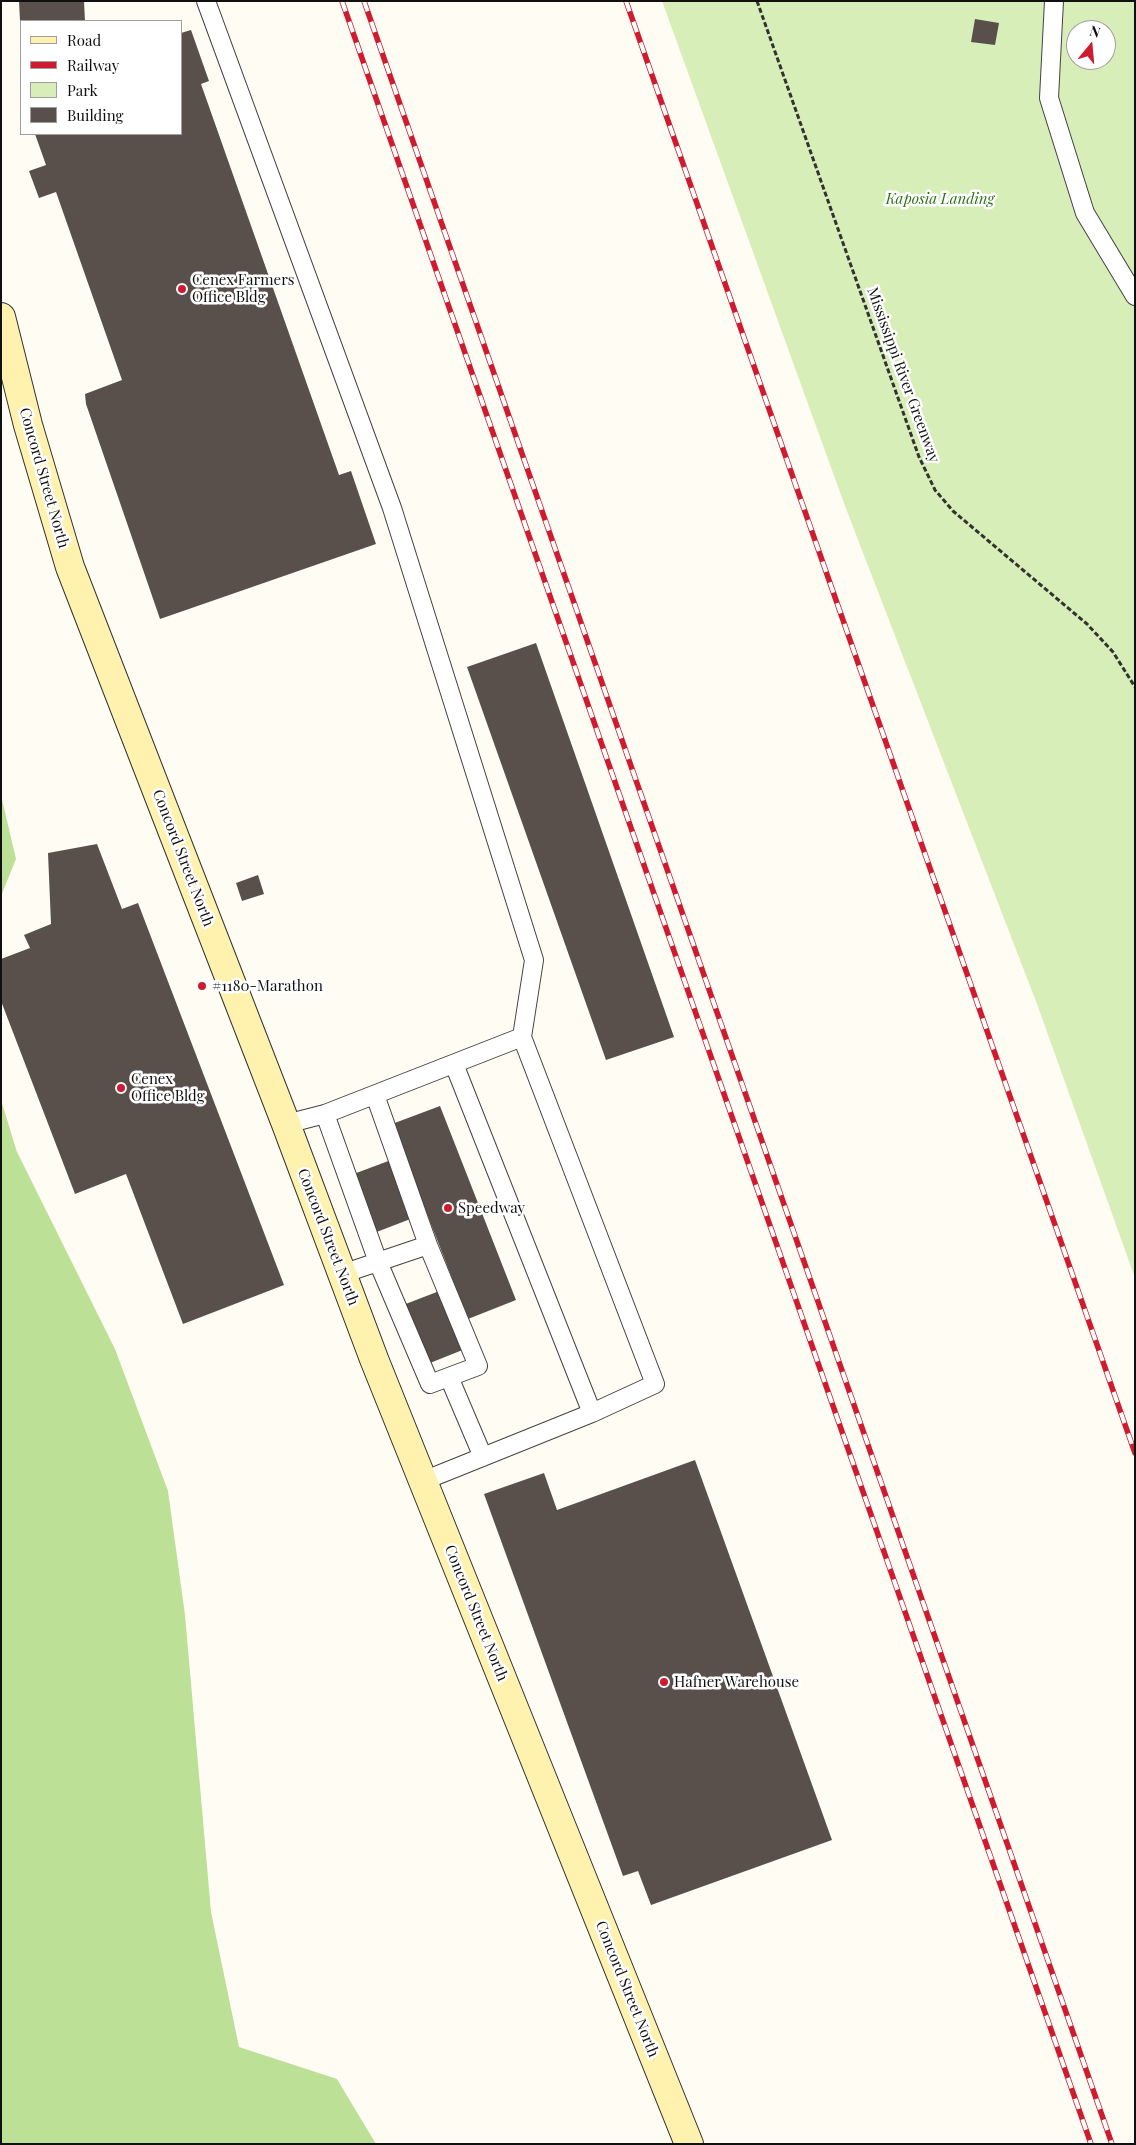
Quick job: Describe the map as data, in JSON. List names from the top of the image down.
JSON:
{
  "streets": {
    "main road": ["Concord Street North"],
    "path": ["Mississippi River Greenway"]
  },
  "parks": ["Kaposia Landing"],
  "places": [
    "Cenex Farmers Office Bldg",
    "#1180-Marathon",
    "Cenex Office Bldg",
    "Speedway",
    "Hafner Warehouse"
  ],
  "legend": [
    "Road",
    "Railway",
    "Park",
    "Building"
  ],
  "north": "top"
}
